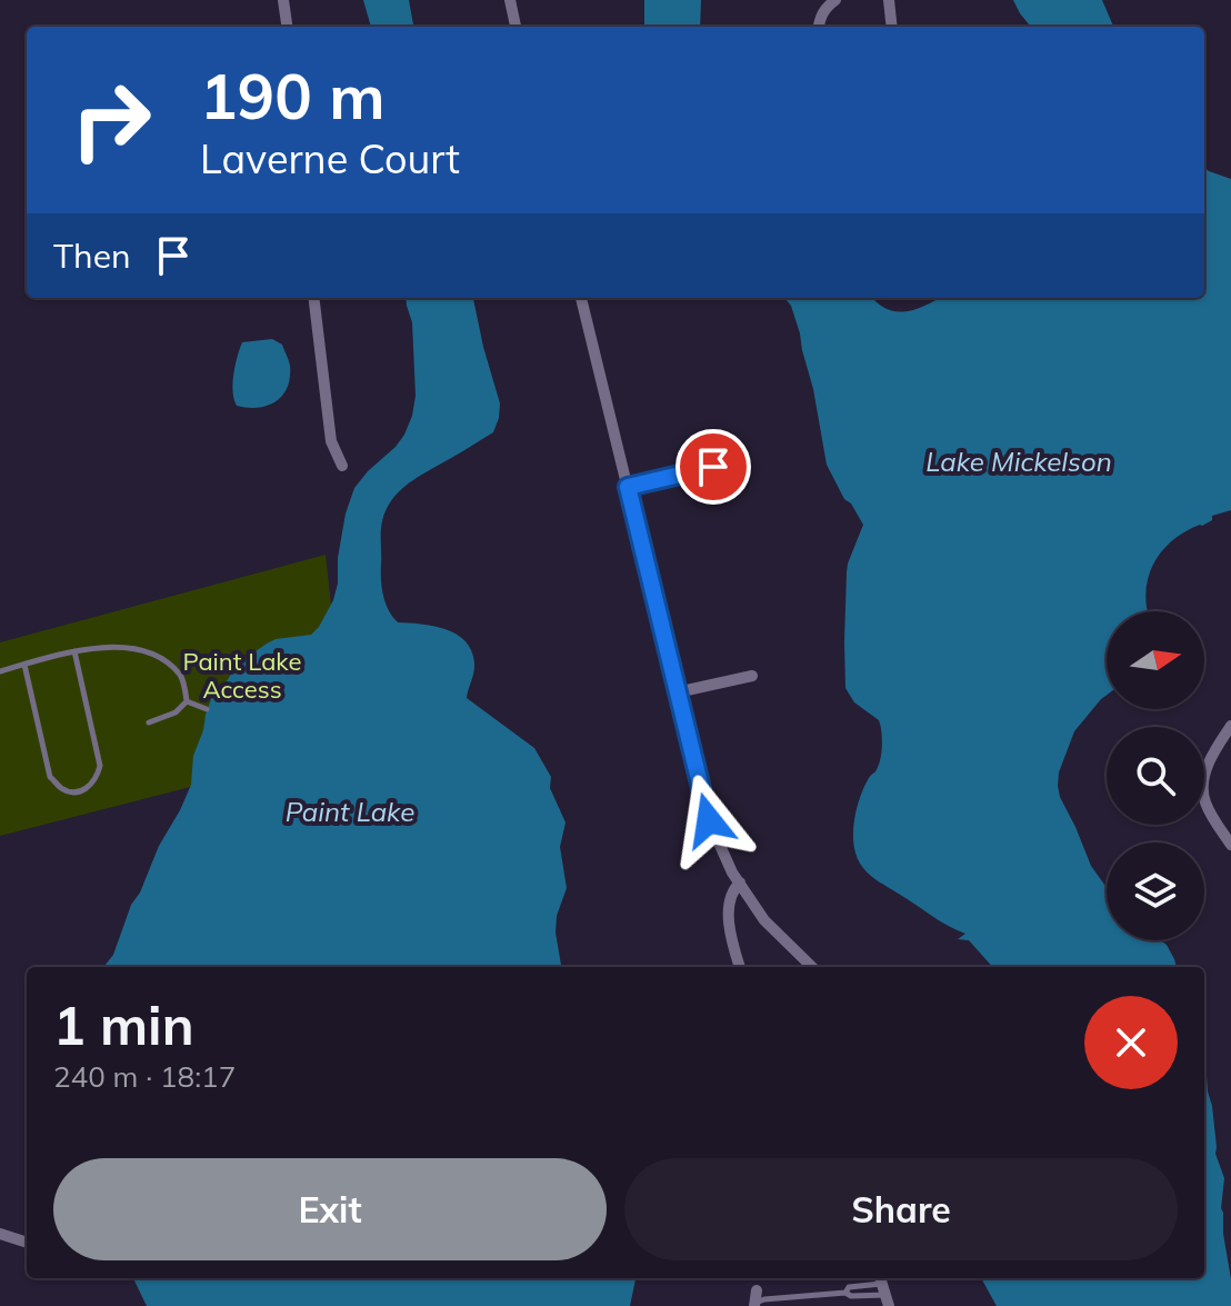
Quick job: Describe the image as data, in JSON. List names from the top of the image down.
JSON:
{
  "water": ["Lake Mickelson", "Paint Lake"],
  "parks": ["Paint Lake Access"],
  "north": "right",
  "page": {
    "turn": ["190 m", "Laverne Court"],
    "then": "Then",
    "heading": ["1 min", "240 m · 18:17"],
    "buttons": ["Exit", "Share"]
  }
}
